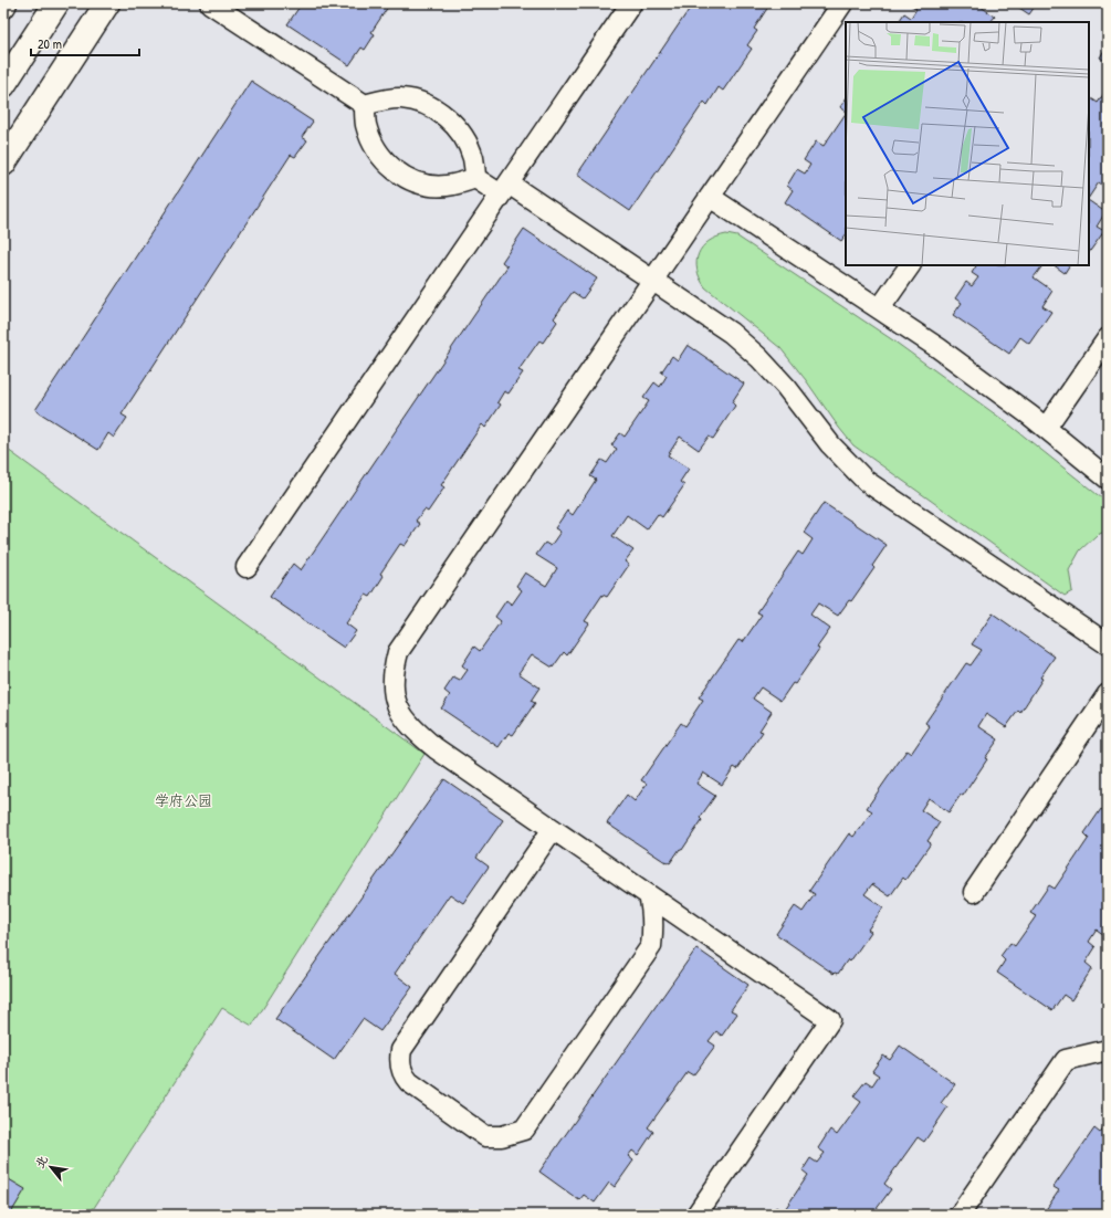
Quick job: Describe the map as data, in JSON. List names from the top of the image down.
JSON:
{
  "parks": ["学府公园"],
  "scale_bar": "20 m",
  "north": "top left"
}
